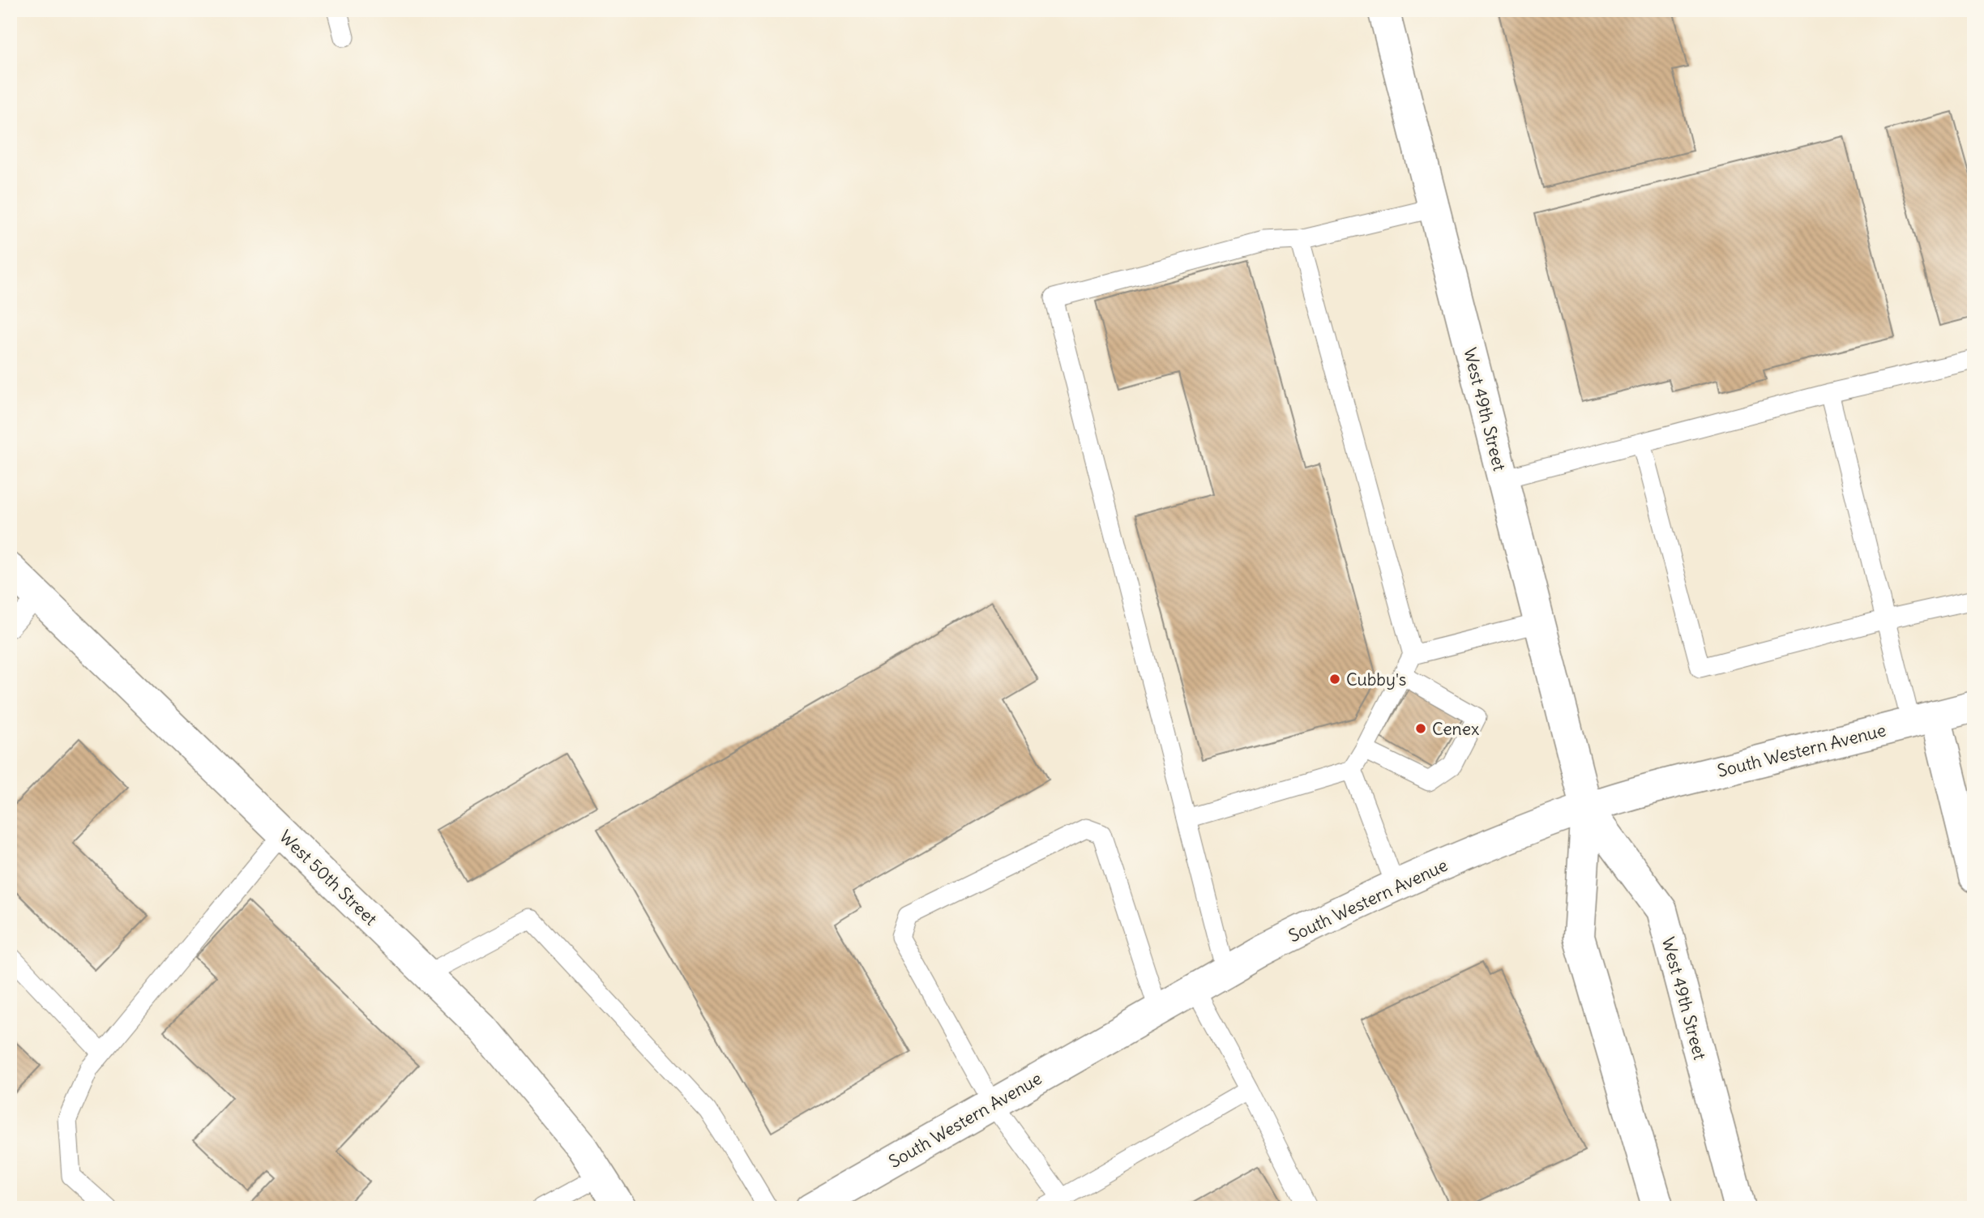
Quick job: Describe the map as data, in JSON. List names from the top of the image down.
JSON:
{
  "streets": {
    "main road": ["West 49th Street", "South Western Avenue", "West 50th Street"]
  },
  "crossings": [
    ["West 49th Street", "South Western Avenue"]
  ],
  "places": ["Cubby's", "Cenex"]
}
